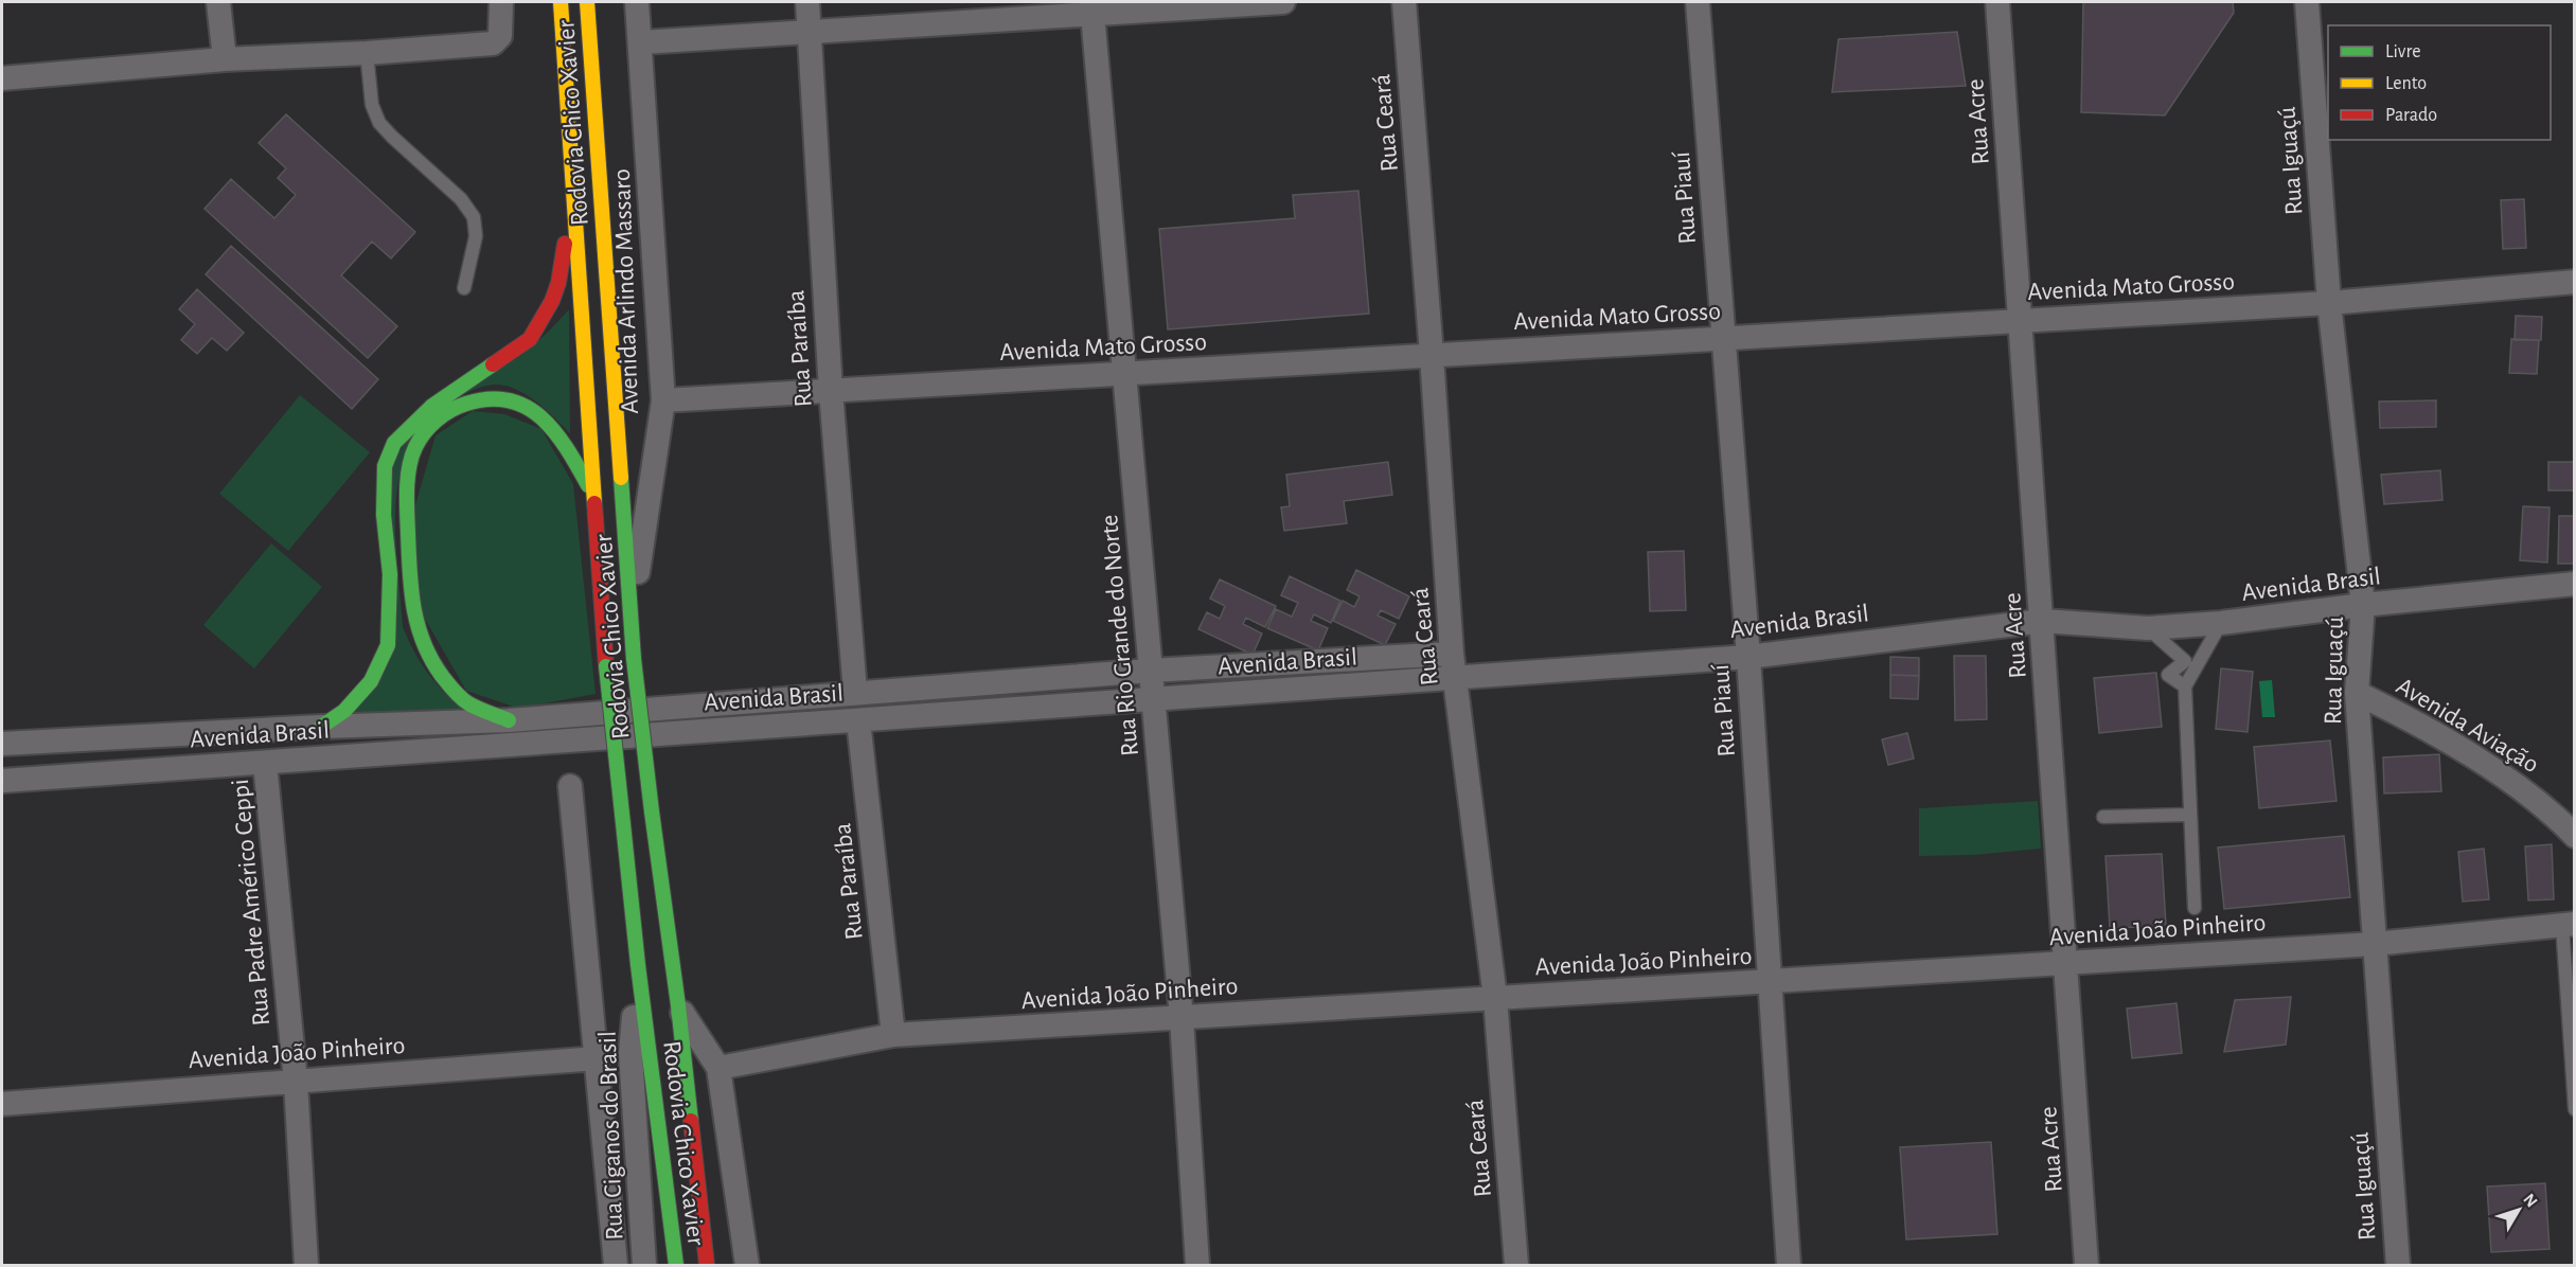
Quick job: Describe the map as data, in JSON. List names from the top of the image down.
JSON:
{
  "streets": {
    "highway": ["Rodovia Chico Xavier"],
    "street": [
      "Rua Acre",
      "Rua Ceará",
      "Rua Iguaçú",
      "Rua Piauí",
      "Avenida Mato Grosso",
      "Avenida Arlindo Massaro",
      "Rua Paraíba",
      "Avenida Brasil",
      "Rua Rio Grande do Norte",
      "Avenida Aviação",
      "Rua Padre Américo Ceppi",
      "Avenida João Pinheiro",
      "Rua Ciganos do Brasil"
    ]
  },
  "crossings": [
    ["Rua Acre", "Avenida Mato Grosso"],
    ["Rua Acre", "Avenida Brasil"],
    ["Rua Acre", "Avenida João Pinheiro"],
    ["Rodovia Chico Xavier", "Avenida Arlindo Massaro"],
    ["Rodovia Chico Xavier", "Rua Ciganos do Brasil"],
    ["Rua Ceará", "Avenida Mato Grosso"],
    ["Rua Ceará", "Avenida Brasil"],
    ["Rua Ceará", "Avenida João Pinheiro"],
    ["Rua Iguaçú", "Avenida Mato Grosso"],
    ["Rua Iguaçú", "Avenida Brasil"],
    ["Rua Iguaçú", "Avenida Aviação"],
    ["Rua Iguaçú", "Avenida João Pinheiro"],
    ["Rua Piauí", "Avenida Mato Grosso"],
    ["Rua Piauí", "Avenida Brasil"],
    ["Rua Piauí", "Avenida João Pinheiro"],
    ["Avenida Mato Grosso", "Avenida Arlindo Massaro"],
    ["Avenida Mato Grosso", "Rua Paraíba"],
    ["Avenida Mato Grosso", "Rua Rio Grande do Norte"],
    ["Rua Paraíba", "Avenida Brasil"],
    ["Rua Paraíba", "Avenida João Pinheiro"],
    ["Avenida Brasil", "Rua Rio Grande do Norte"],
    ["Avenida Brasil", "Rua Padre Américo Ceppi"],
    ["Rua Rio Grande do Norte", "Avenida João Pinheiro"],
    ["Rua Padre Américo Ceppi", "Avenida João Pinheiro"]
  ],
  "legend": ["Livre", "Lento", "Parado"],
  "north": "top right"
}
